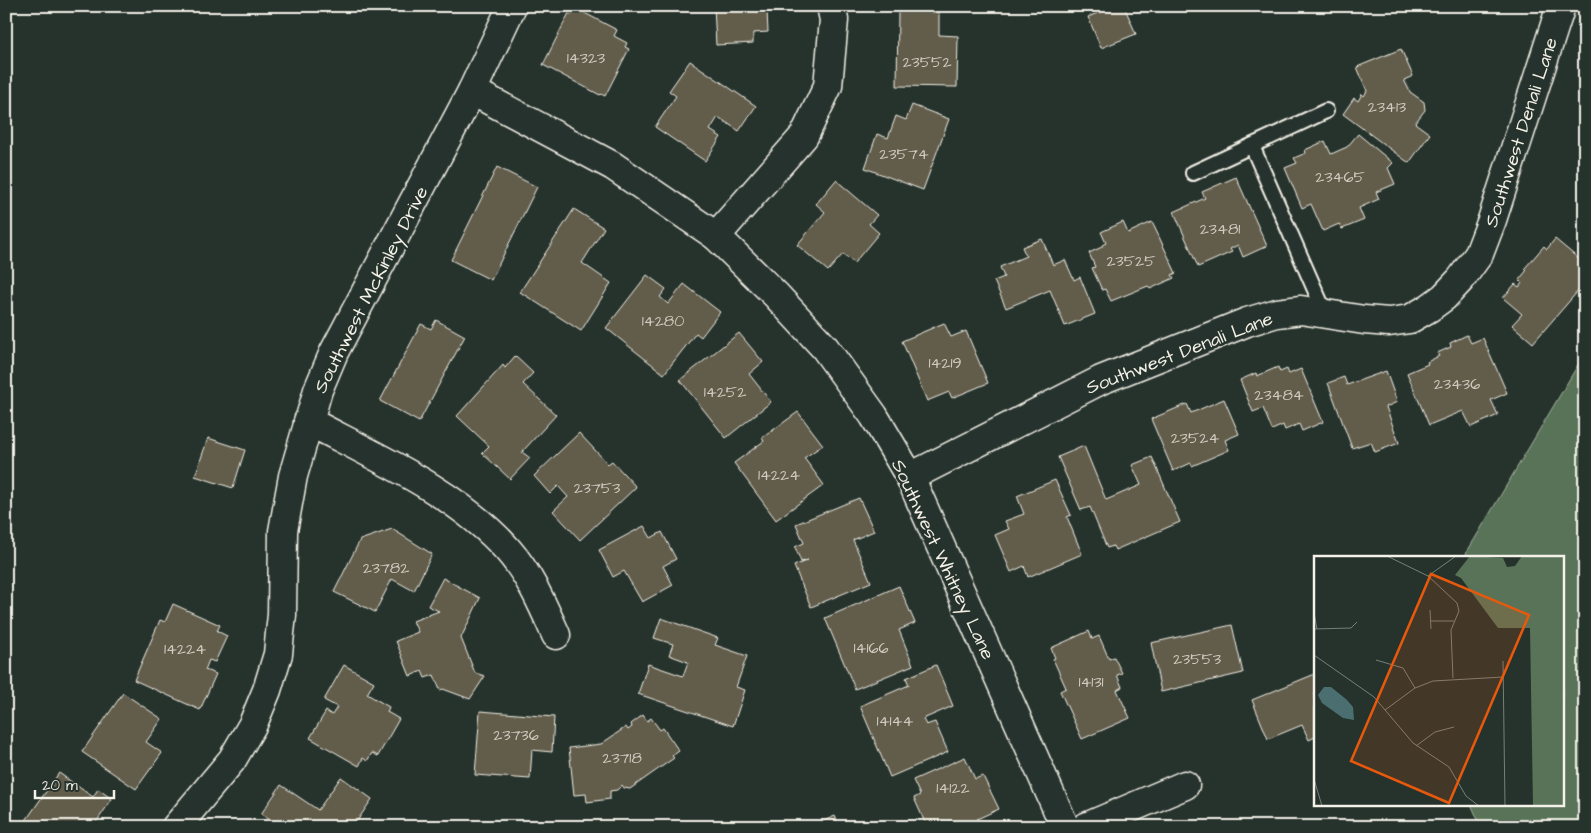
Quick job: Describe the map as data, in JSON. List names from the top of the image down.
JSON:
{
  "streets": {
    "street": ["Southwest Denali Lane", "Southwest McKinley Drive", "Southwest Whitney Lane"]
  },
  "crossings": [
    ["Southwest Denali Lane", "Southwest Whitney Lane"],
    ["Southwest McKinley Drive", "Southwest Whitney Lane"]
  ],
  "house_numbers": [
    "14323",
    "23552",
    "23413",
    "23574",
    "23465",
    "23481",
    "23525",
    "14280",
    "14219",
    "23436",
    "14252",
    "23484",
    "23524",
    "14224",
    "23753",
    "23782",
    "14166",
    "14224",
    "23553",
    "14131",
    "14144",
    "23736",
    "23718",
    "14122"
  ],
  "scale_bar": "20 m"
}
